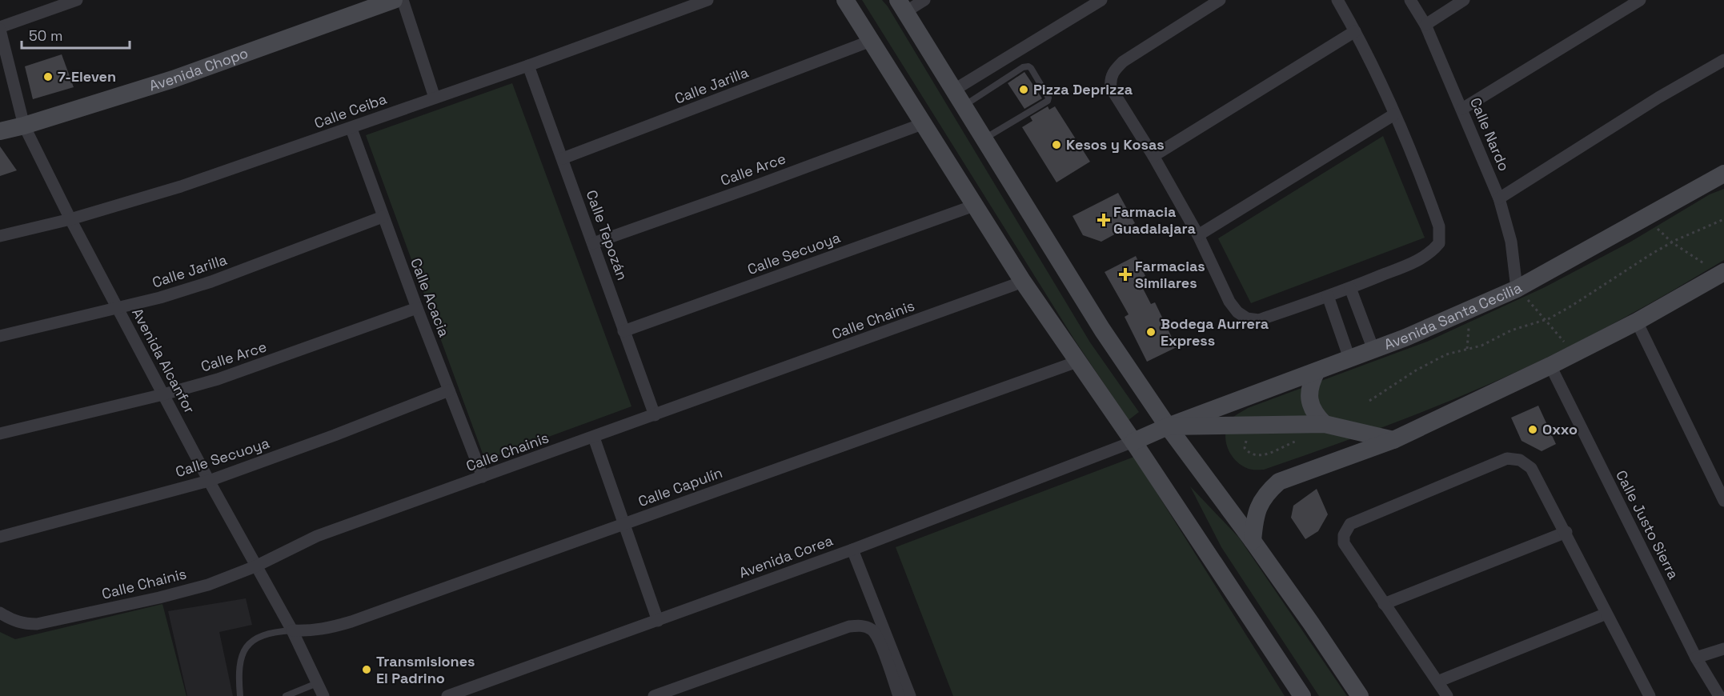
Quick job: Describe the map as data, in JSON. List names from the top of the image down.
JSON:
{
  "streets": {
    "street": [
      "Avenida Chopo",
      "Calle Jarilla",
      "Calle Ceiba",
      "Calle Nardo",
      "Calle Arce",
      "Calle Tepozán",
      "Calle Secuoya",
      "Calle Acacia",
      "Avenida Santa Cecilia",
      "Calle Chainis",
      "Avenida Alcanfor",
      "Calle Capulín",
      "Calle Justo Sierra",
      "Avenida Corea"
    ]
  },
  "crossings": [
    ["Avenida Chopo", "Avenida Alcanfor"],
    ["Calle Jarilla", "Calle Tepozán"],
    ["Calle Jarilla", "Calle Acacia"],
    ["Calle Jarilla", "Avenida Alcanfor"],
    ["Calle Ceiba", "Calle Tepozán"],
    ["Calle Ceiba", "Calle Acacia"],
    ["Calle Ceiba", "Avenida Alcanfor"],
    ["Calle Nardo", "Avenida Santa Cecilia"],
    ["Calle Arce", "Calle Tepozán"],
    ["Calle Arce", "Calle Acacia"],
    ["Calle Arce", "Avenida Alcanfor"],
    ["Calle Tepozán", "Calle Secuoya"],
    ["Calle Tepozán", "Calle Chainis"],
    ["Calle Secuoya", "Calle Acacia"],
    ["Calle Secuoya", "Avenida Alcanfor"],
    ["Calle Acacia", "Calle Chainis"],
    ["Avenida Santa Cecilia", "Avenida Corea"],
    ["Calle Chainis", "Avenida Alcanfor"],
    ["Avenida Alcanfor", "Calle Capulín"]
  ],
  "places": {
    "other": [
      "7-Eleven",
      "Pizza Deprizza",
      "Kesos y Kosas",
      "Bodega Aurrera Express",
      "Oxxo",
      "Transmisiones El Padrino"
    ],
    "health": ["Farmacia Guadalajara", "Farmacias Similares"]
  },
  "scale_bar": "50 m"
}
